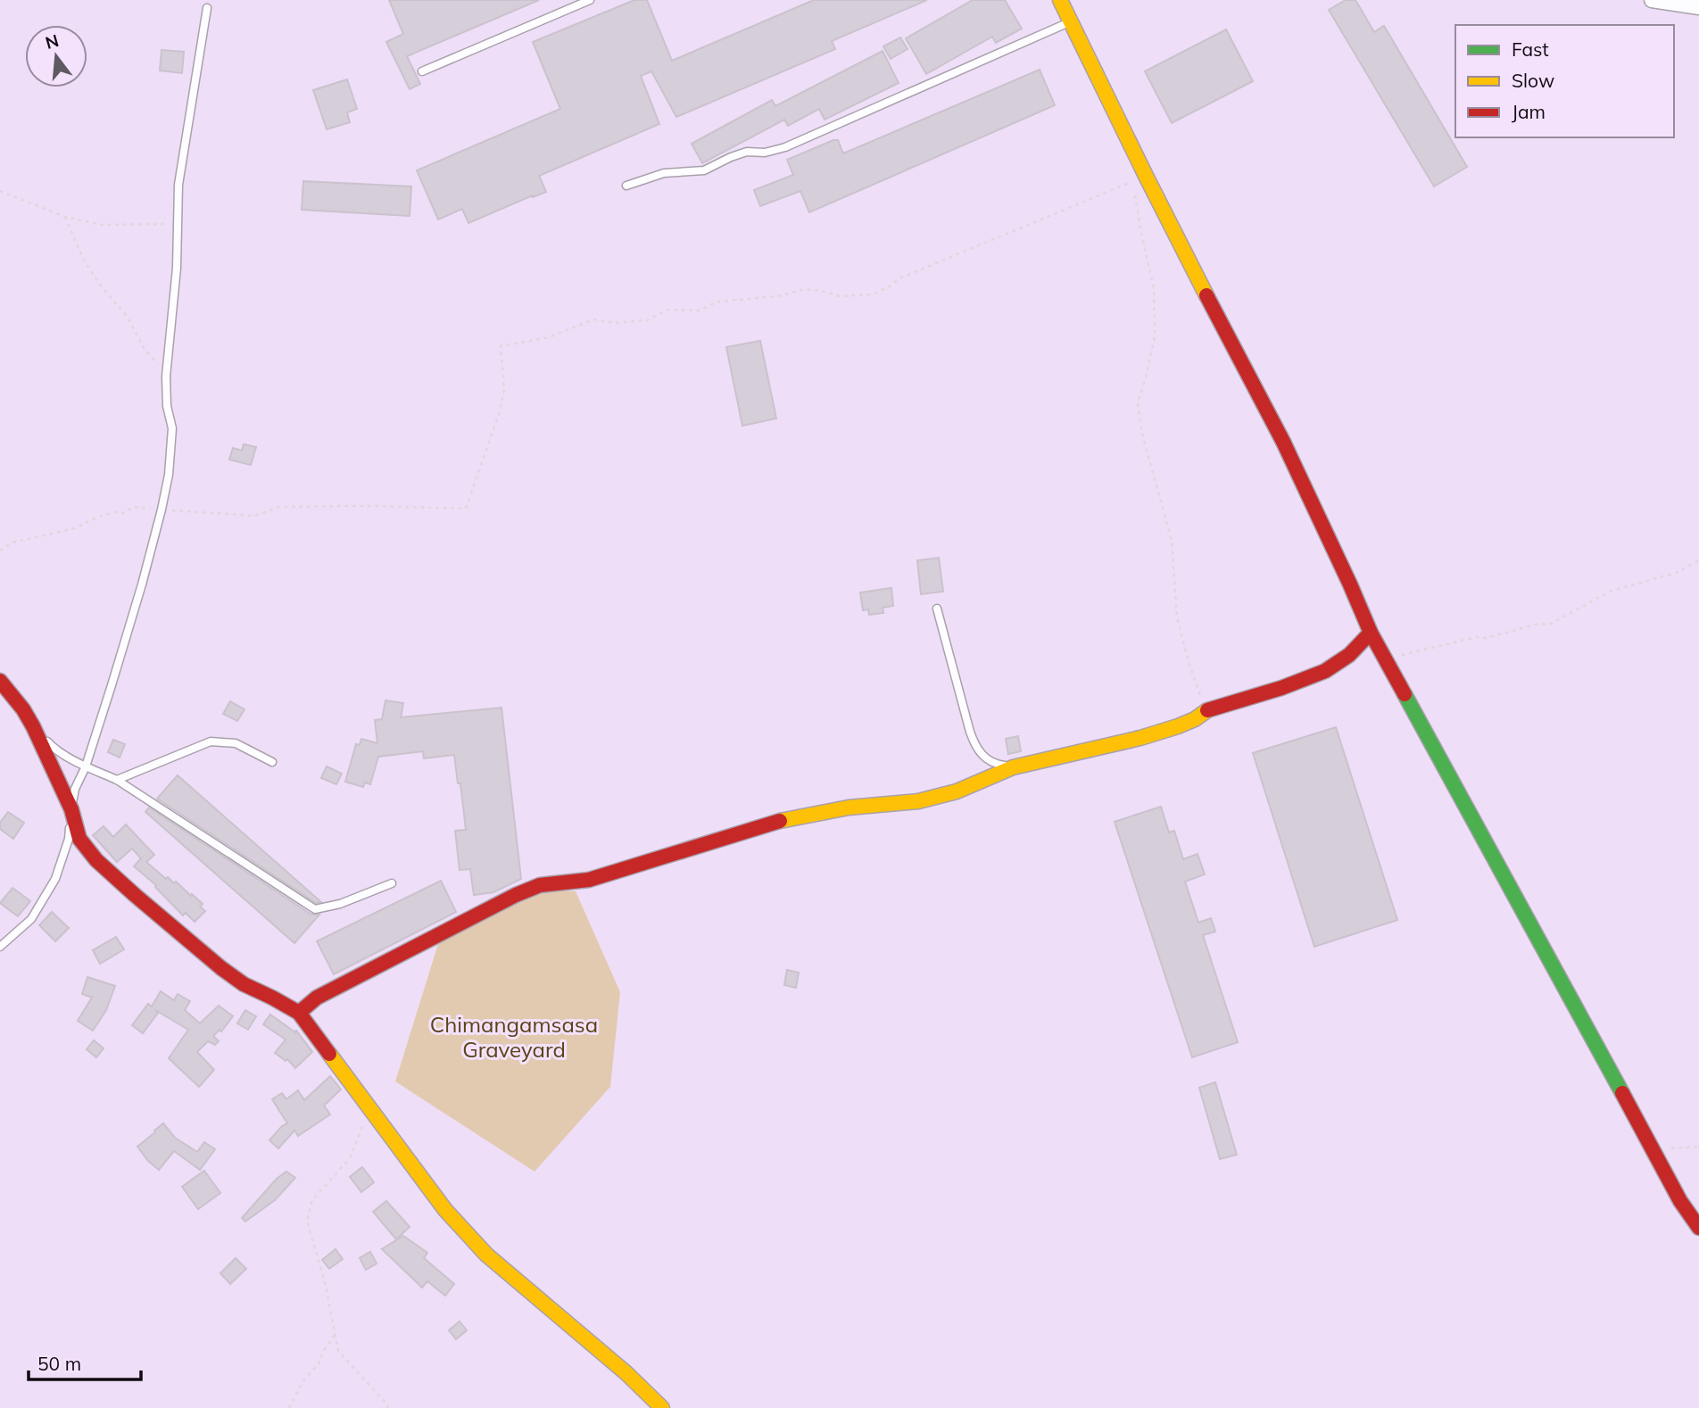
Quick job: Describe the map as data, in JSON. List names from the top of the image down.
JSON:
{
  "parks": ["Chimangamsasa Graveyard"],
  "legend": ["Fast", "Slow", "Jam"],
  "scale_bar": "50 m",
  "north": "top"
}
